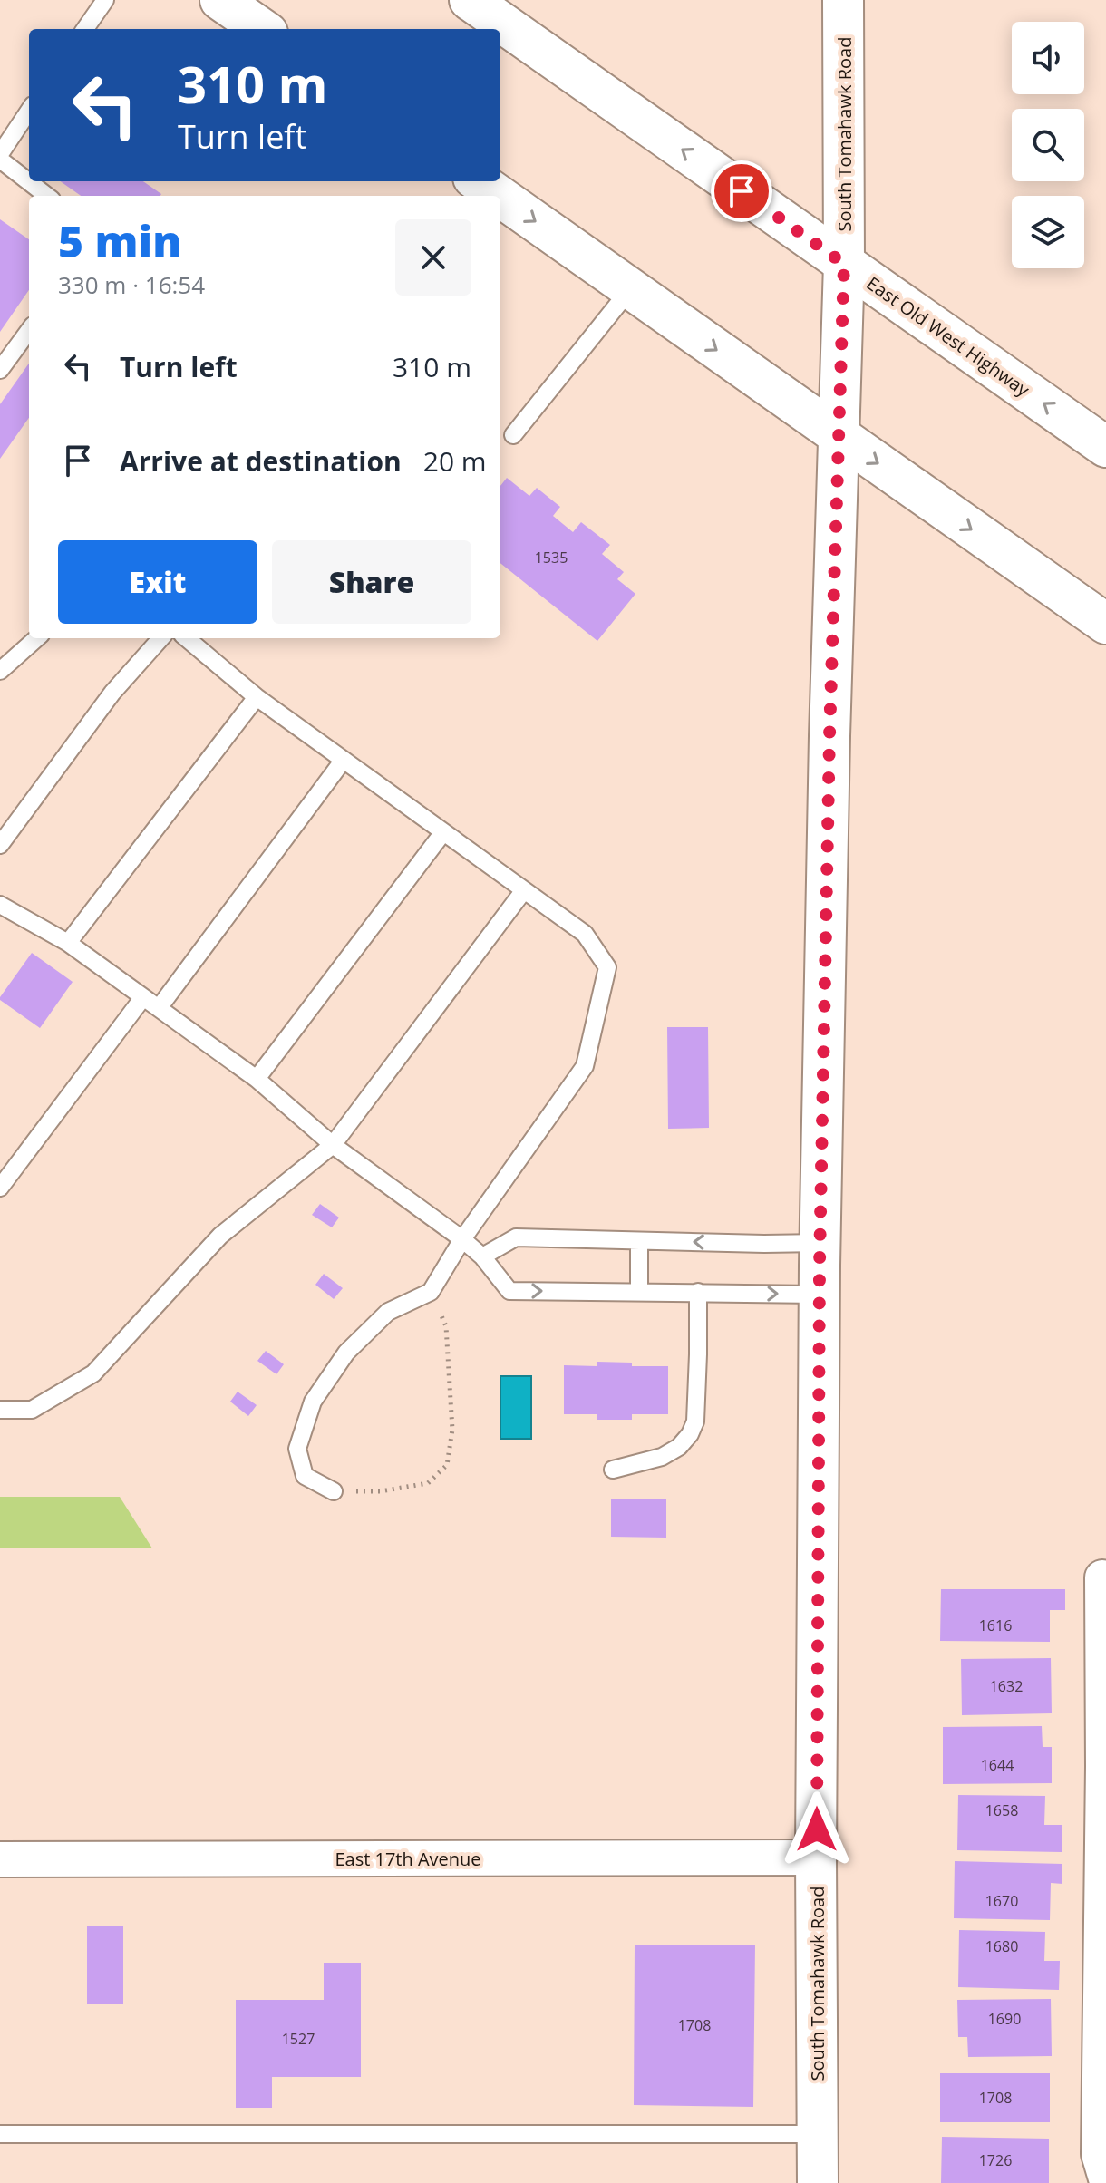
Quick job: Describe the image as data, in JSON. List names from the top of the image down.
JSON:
{
  "streets": {
    "main road": ["South Tomahawk Road", "East Old West Highway"],
    "street": ["East 17th Avenue"]
  },
  "crossings": [
    ["South Tomahawk Road", "East Old West Highway"],
    ["South Tomahawk Road", "East 17th Avenue"]
  ],
  "house_numbers": [
    "1535",
    "1616",
    "1632",
    "1644",
    "1658",
    "1670",
    "1680",
    "1690",
    "1708",
    "1527",
    "1708",
    "1726"
  ],
  "page": {
    "turn": ["310 m", "Turn left"],
    "heading": ["5 min", "330 m · 16:54"],
    "list": [
      {
        "name": "Turn left",
        "value": "310 m"
      },
      {
        "name": "Arrive at destination",
        "value": "20 m"
      }
    ],
    "buttons": ["Exit", "Share"]
  }
}
